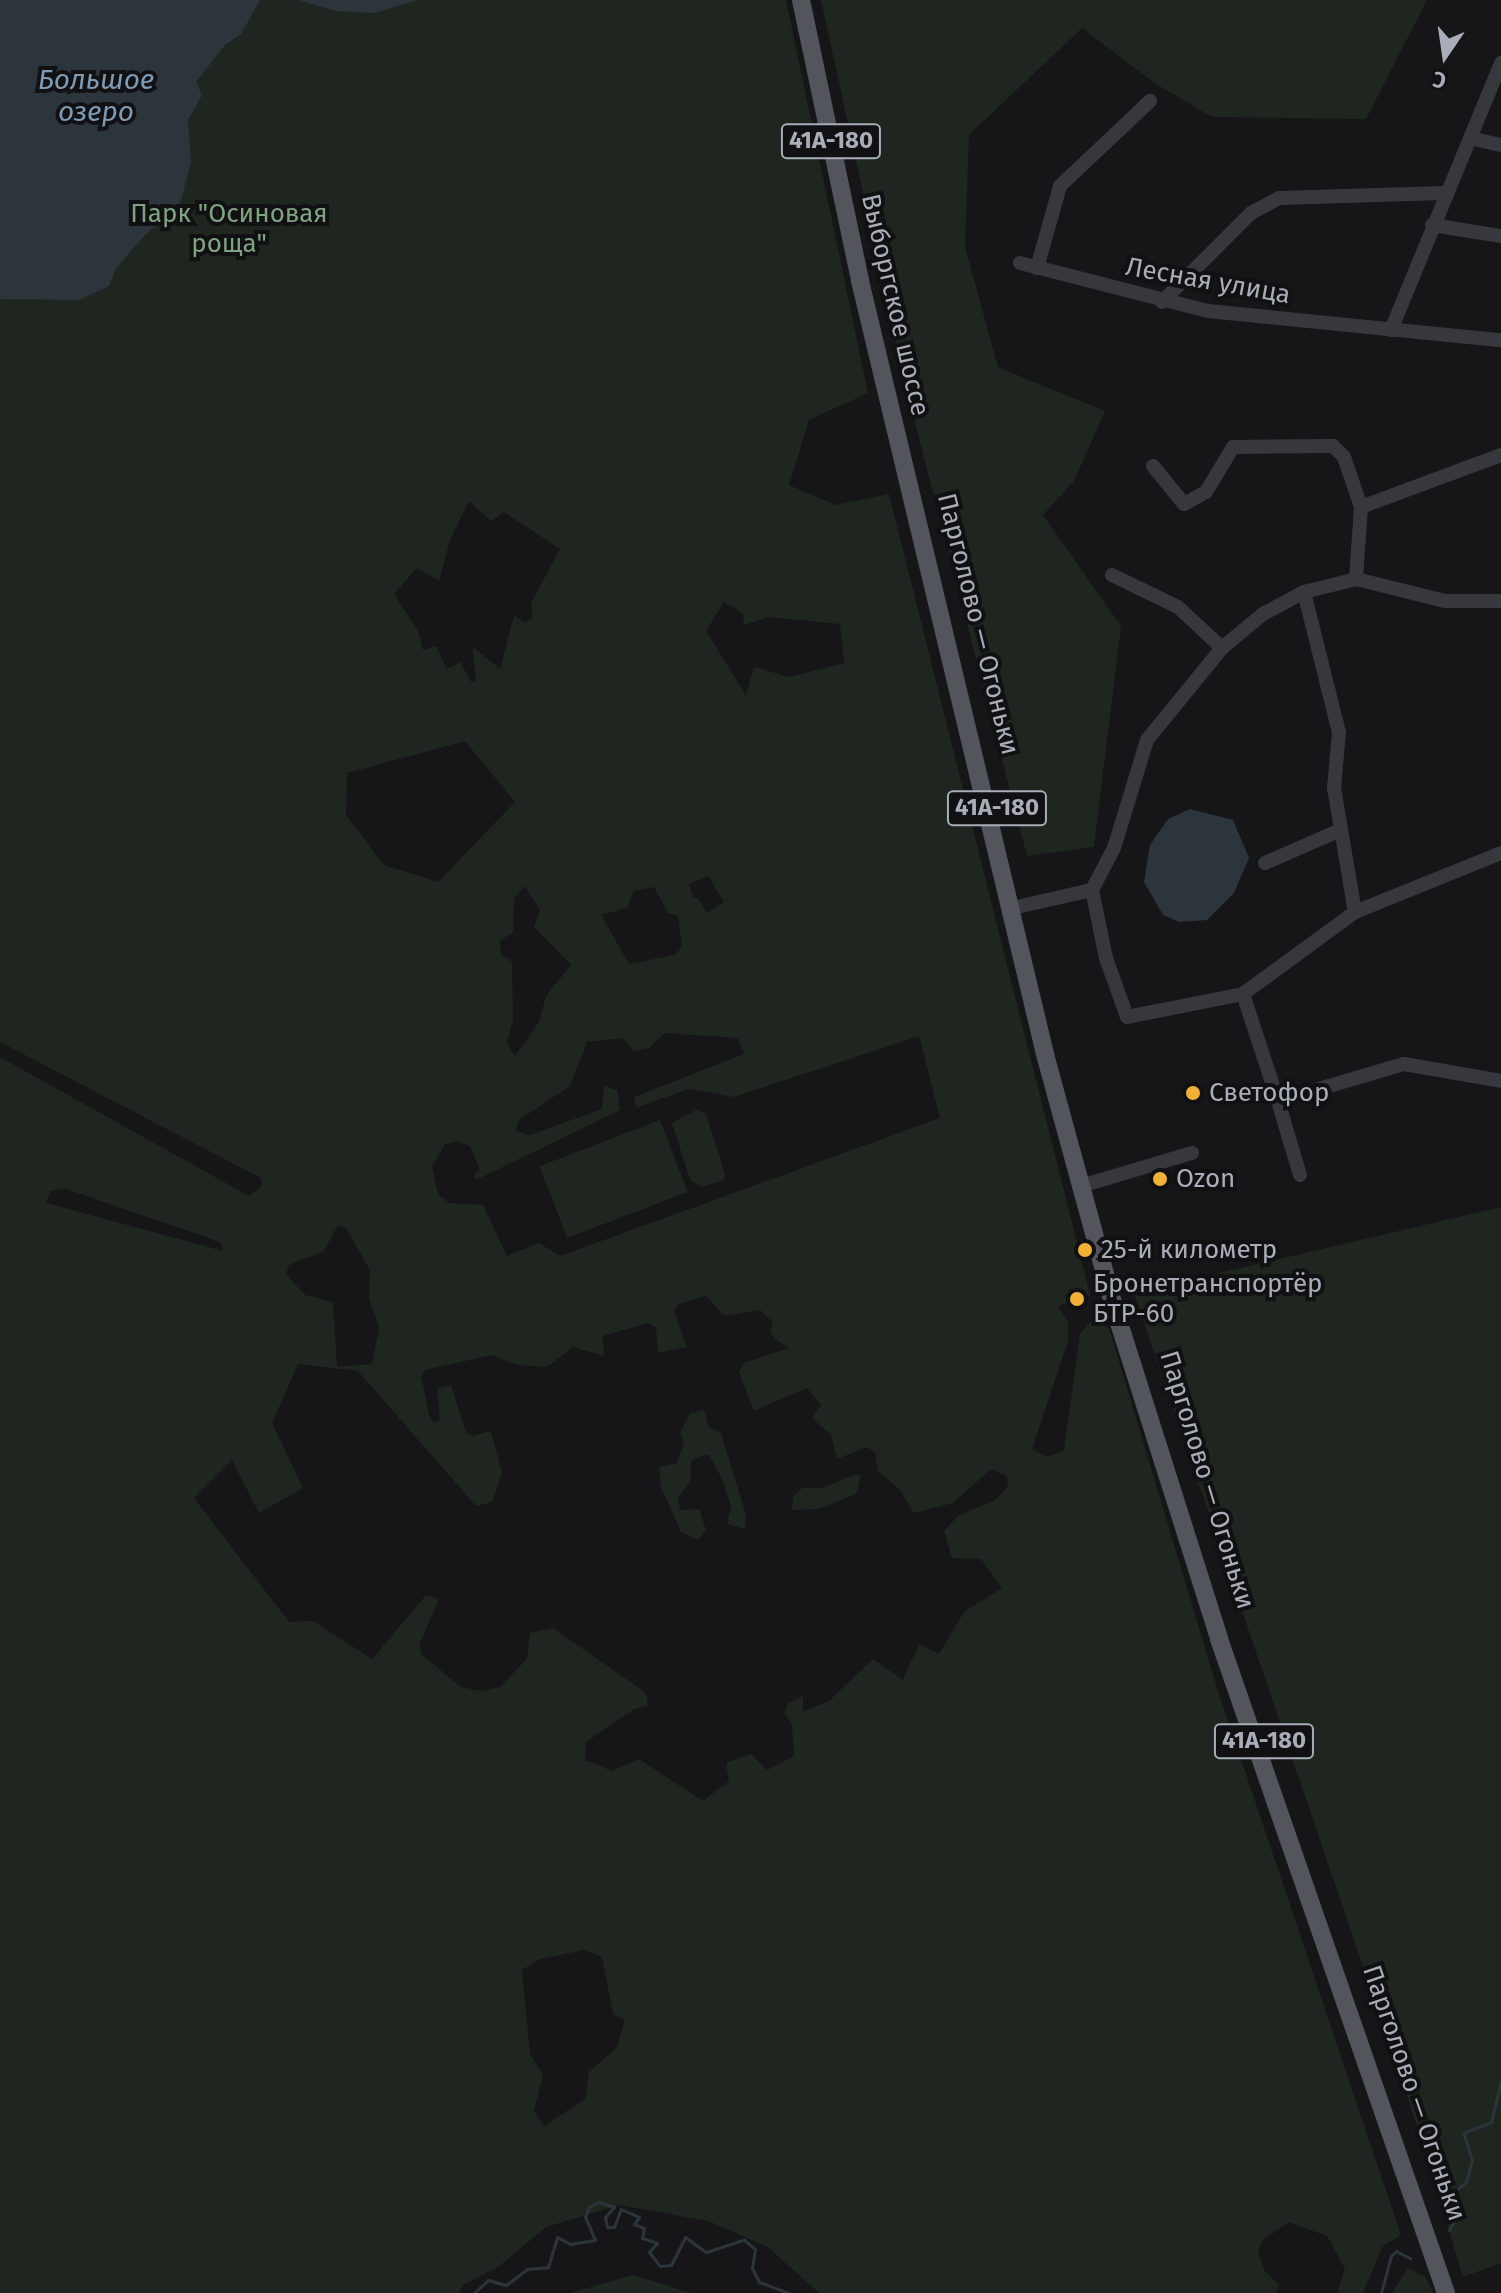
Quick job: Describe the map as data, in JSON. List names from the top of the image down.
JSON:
{
  "streets": {
    "main road": ["41А-180", "Выборгское шоссе", "Парголово — Огоньки"],
    "street": ["Лесная улица"]
  },
  "crossings": [
    ["Выборгское шоссе", "Парголово — Огоньки"]
  ],
  "water": ["Большое озеро"],
  "parks": ["Парк \"Осиновая роща\""],
  "places": [
    "Светофор",
    "Ozon",
    "25-й километр",
    "Бронетранспортёр БТР-60"
  ],
  "north": "bottom"
}
